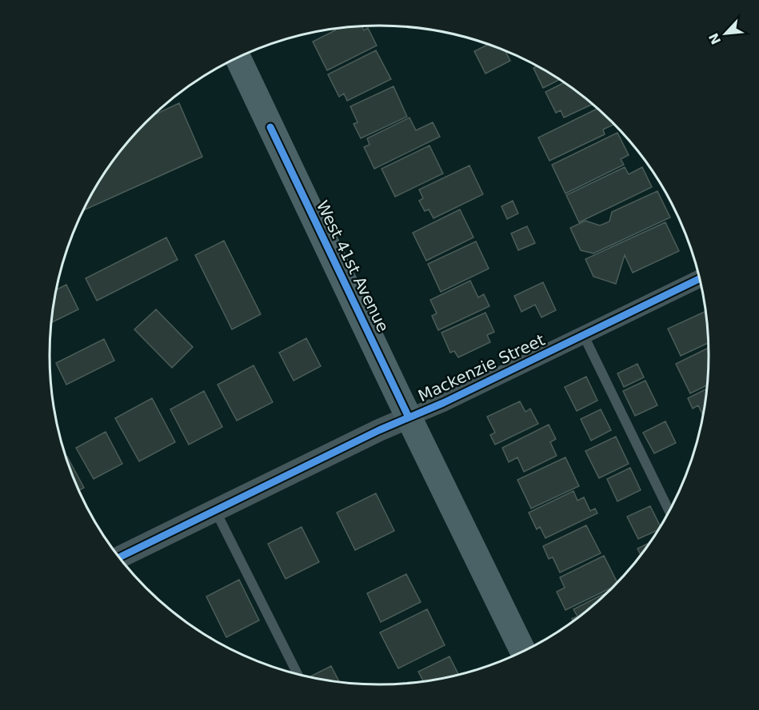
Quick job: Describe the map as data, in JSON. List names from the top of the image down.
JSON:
{
  "streets": {
    "main road": ["West 41st Avenue"],
    "street": ["Mackenzie Street"]
  },
  "crossings": [
    ["West 41st Avenue", "Mackenzie Street"]
  ],
  "north": "bottom left"
}
